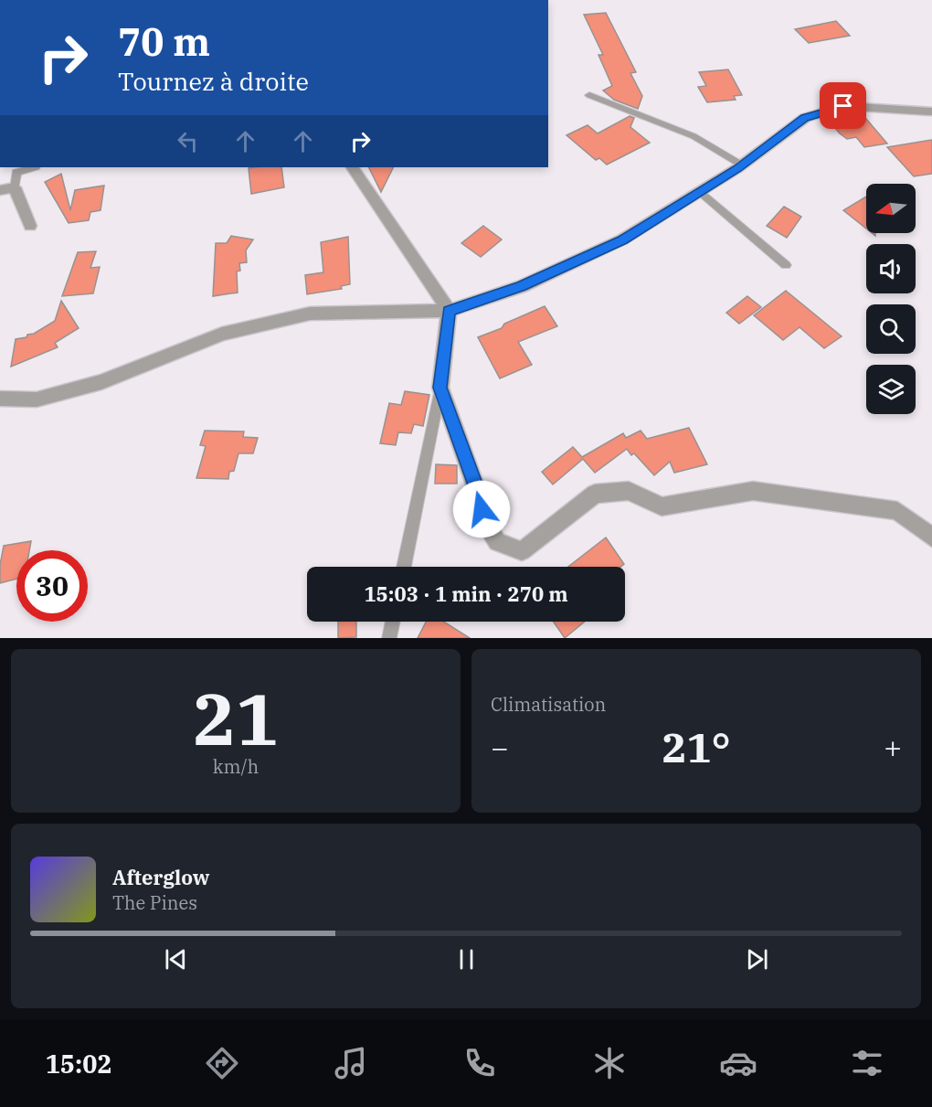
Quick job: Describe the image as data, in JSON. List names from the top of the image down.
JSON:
{
  "north": "left",
  "page": {
    "turn": ["70 m", "Tournez à droite"],
    "limit": "30",
    "trip": "15:03 · 1 min · 270 m",
    "tile": [
      ["21", "km/h"],
      "Climatisation"
    ],
    "heat": ["−", "21°", "+"],
    "song": ["Afterglow", "The Pines"],
    "tabs": "15:02"
  }
}
